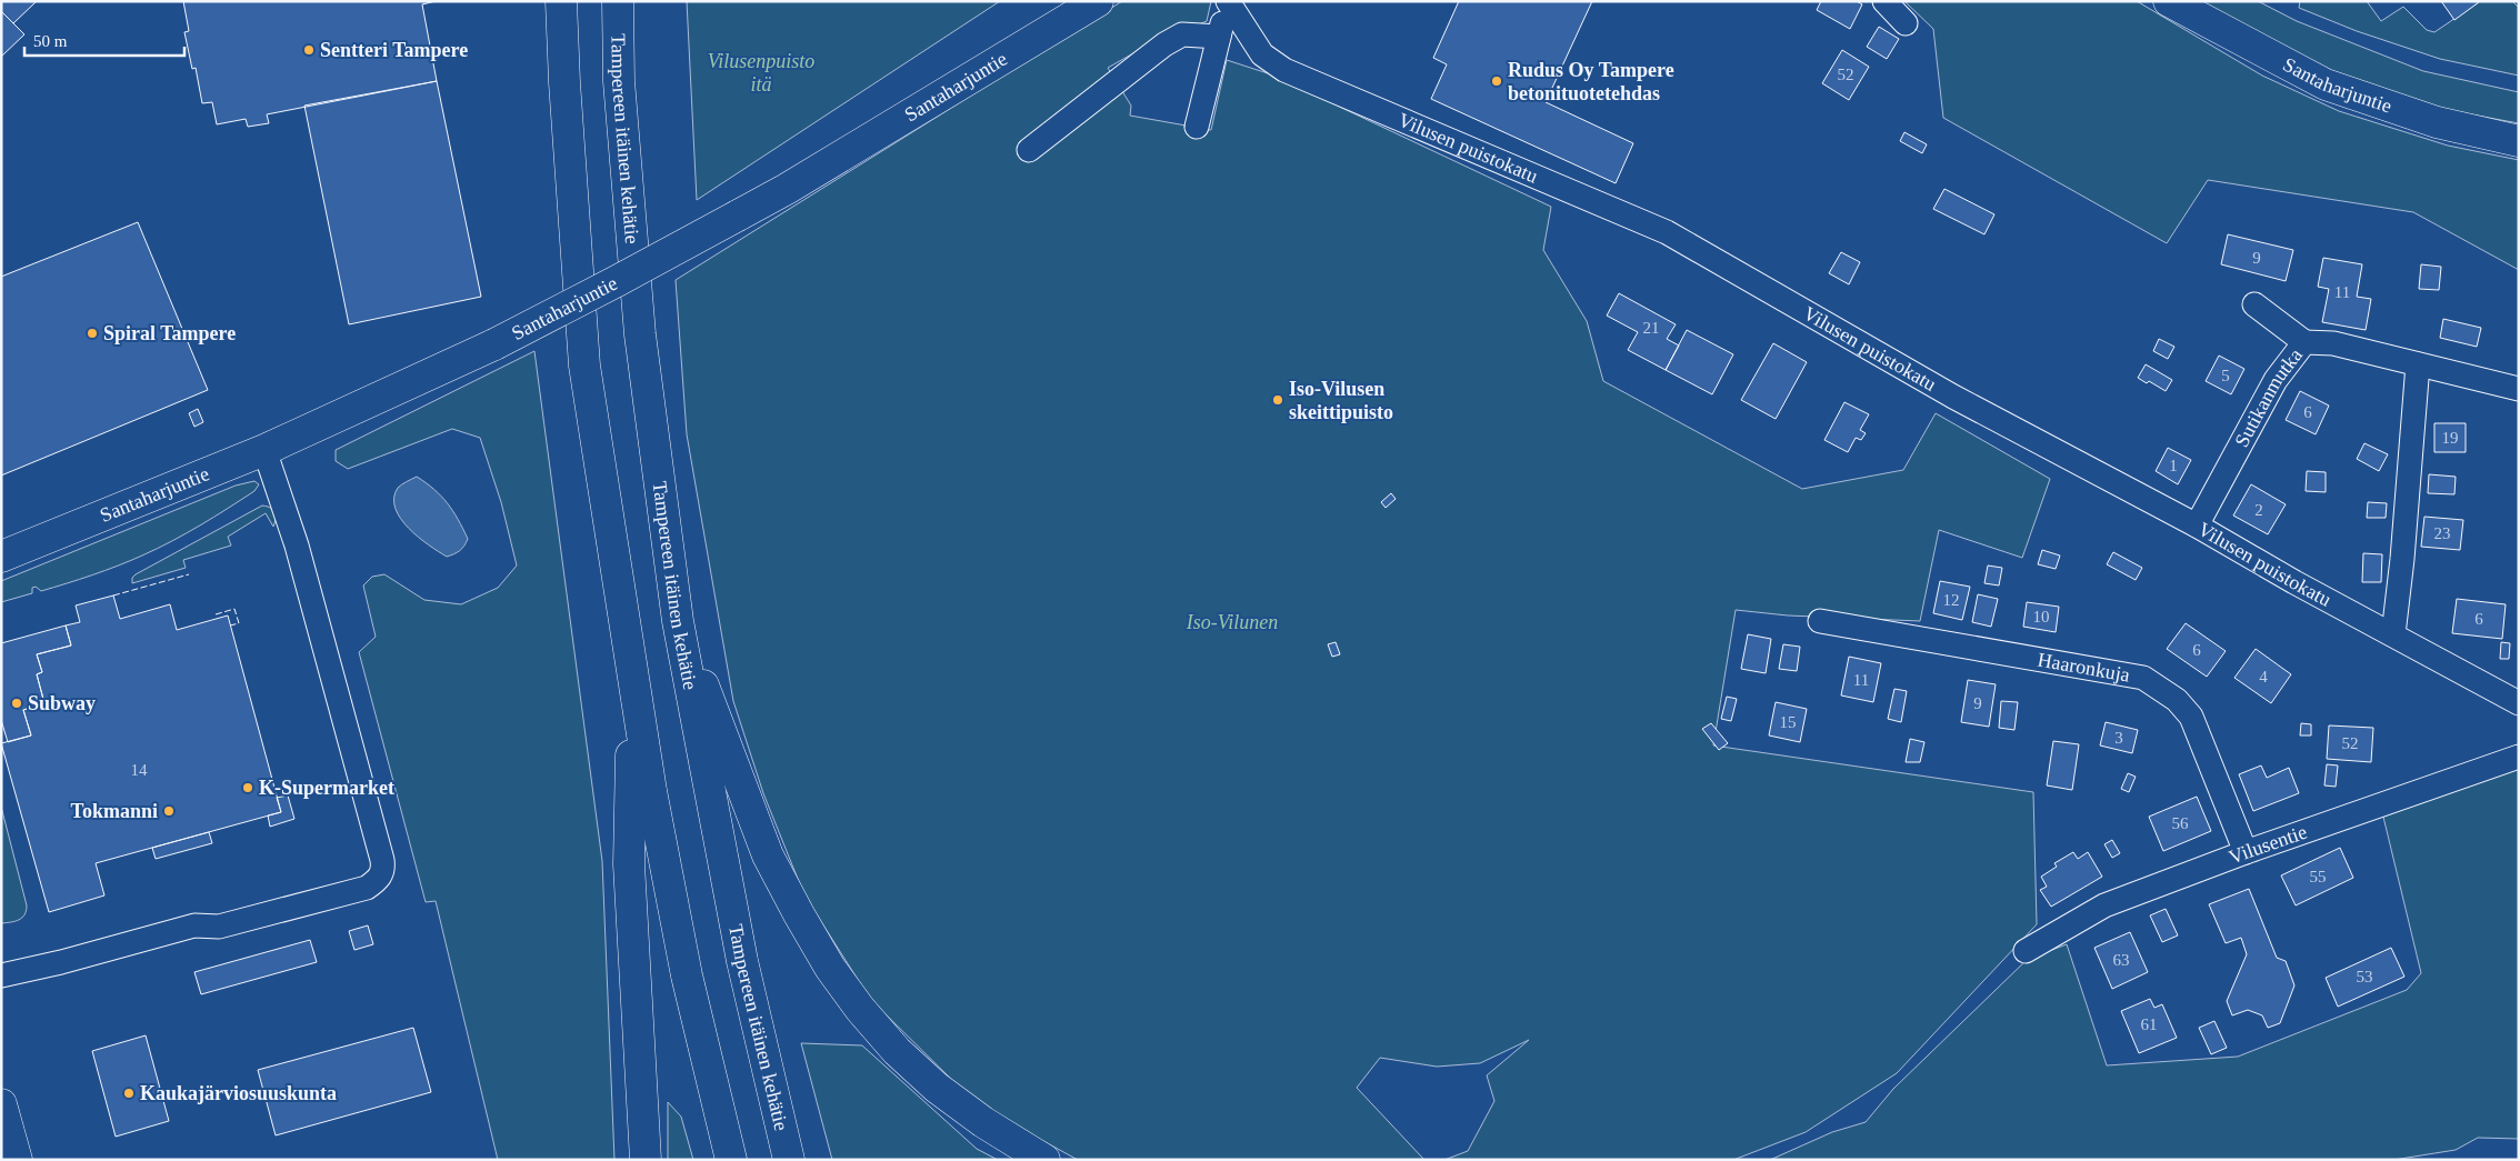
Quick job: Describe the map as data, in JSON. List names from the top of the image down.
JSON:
{
  "streets": {
    "main road": ["Santaharjuntie", "Tampereen itäinen kehätie"],
    "street": [
      "Vilusen puistokatu",
      "Sutikanmutka",
      "Haaronkuja",
      "Vilusentie"
    ]
  },
  "crossings": [
    ["Vilusen puistokatu", "Sutikanmutka"],
    ["Haaronkuja", "Vilusentie"]
  ],
  "parks": ["Vilusenpuisto itä", "Iso-Vilunen"],
  "places": [
    "Sentteri Tampere",
    "Rudus Oy Tampere betonituotetehdas",
    "Spiral Tampere",
    "Iso-Vilusen skeittipuisto",
    "Subway",
    "K-Supermarket",
    "Tokmanni",
    "Kaukajärviosuuskunta"
  ],
  "house_numbers": [
    "52",
    "9",
    "11",
    "21",
    "5",
    "6",
    "19",
    "1",
    "2",
    "23",
    "12",
    "10",
    "6",
    "6",
    "4",
    "11",
    "9",
    "15",
    "3",
    "52",
    "14",
    "56",
    "55",
    "63",
    "53",
    "61"
  ],
  "scale_bar": "50 m"
}
